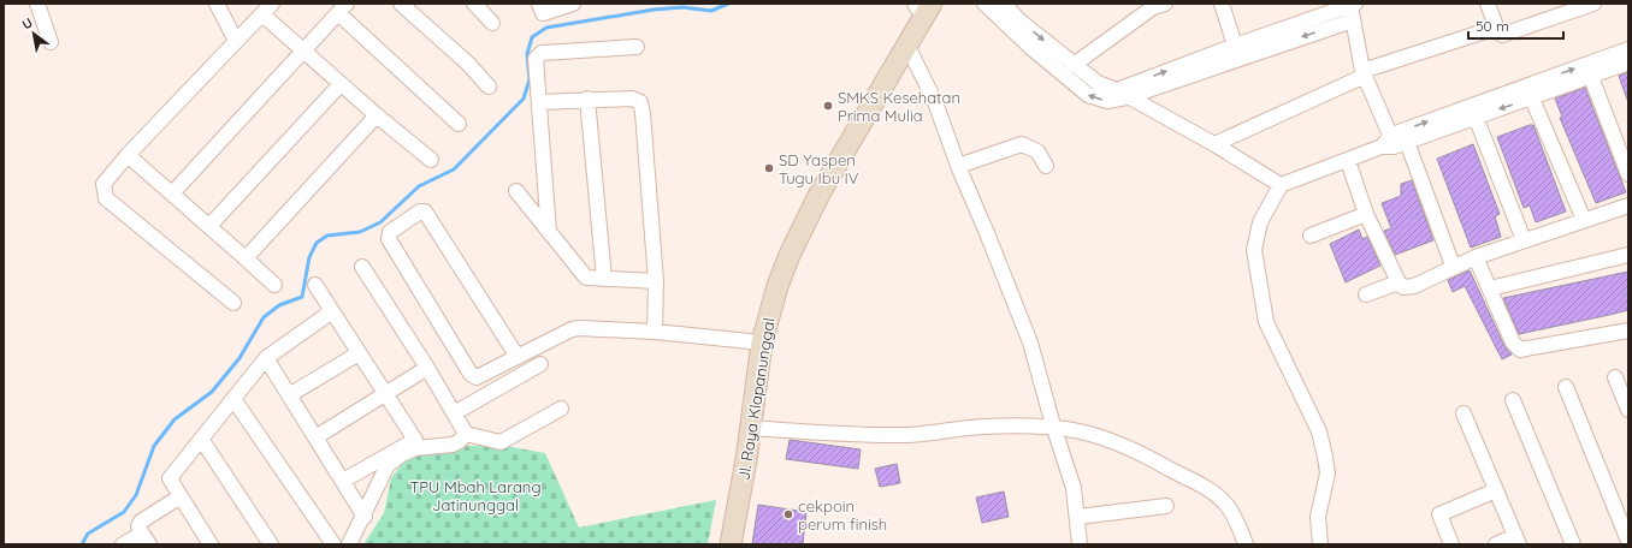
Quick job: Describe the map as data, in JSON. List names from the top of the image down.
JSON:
{
  "streets": {
    "street": ["Jl. Raya Klapanunggal"]
  },
  "parks": ["TPU Mbah Larang Jatinunggal"],
  "places": ["SMKS Kesehatan Prima Mulia", "SD Yaspen Tugu Ibu IV", "cekpoin perum finish"],
  "scale_bar": "50 m",
  "north": "top left"
}
